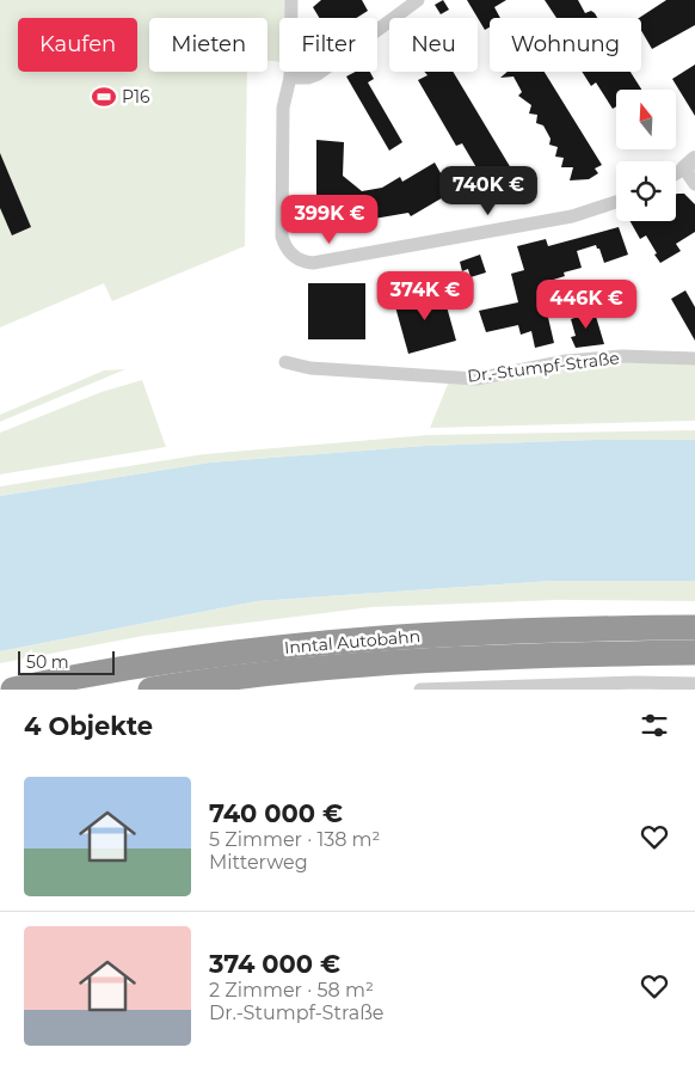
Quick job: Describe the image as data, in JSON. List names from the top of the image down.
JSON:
{
  "streets": {
    "highway": ["Inntal Autobahn"],
    "street": ["Dr.-Stumpf-Straße"]
  },
  "places": {
    "sports": ["P16"]
  },
  "scale_bar": "50 m",
  "north": "top",
  "page": {
    "chip": [
      "Kaufen",
      "Mieten",
      "Filter",
      "Neu",
      "Wohnung"
    ],
    "price": [
      "740K €",
      "399K €",
      "374K €",
      "446K €"
    ],
    "scale": "50 m",
    "heading": "4 Objekte",
    "list": [
      {
        "name": "740 000 €",
        "note": "5 Zimmer · 138 m² · Mitterweg"
      },
      {
        "name": "374 000 €",
        "note": "2 Zimmer · 58 m² · Dr.-Stumpf-Straße"
      }
    ]
  }
}
